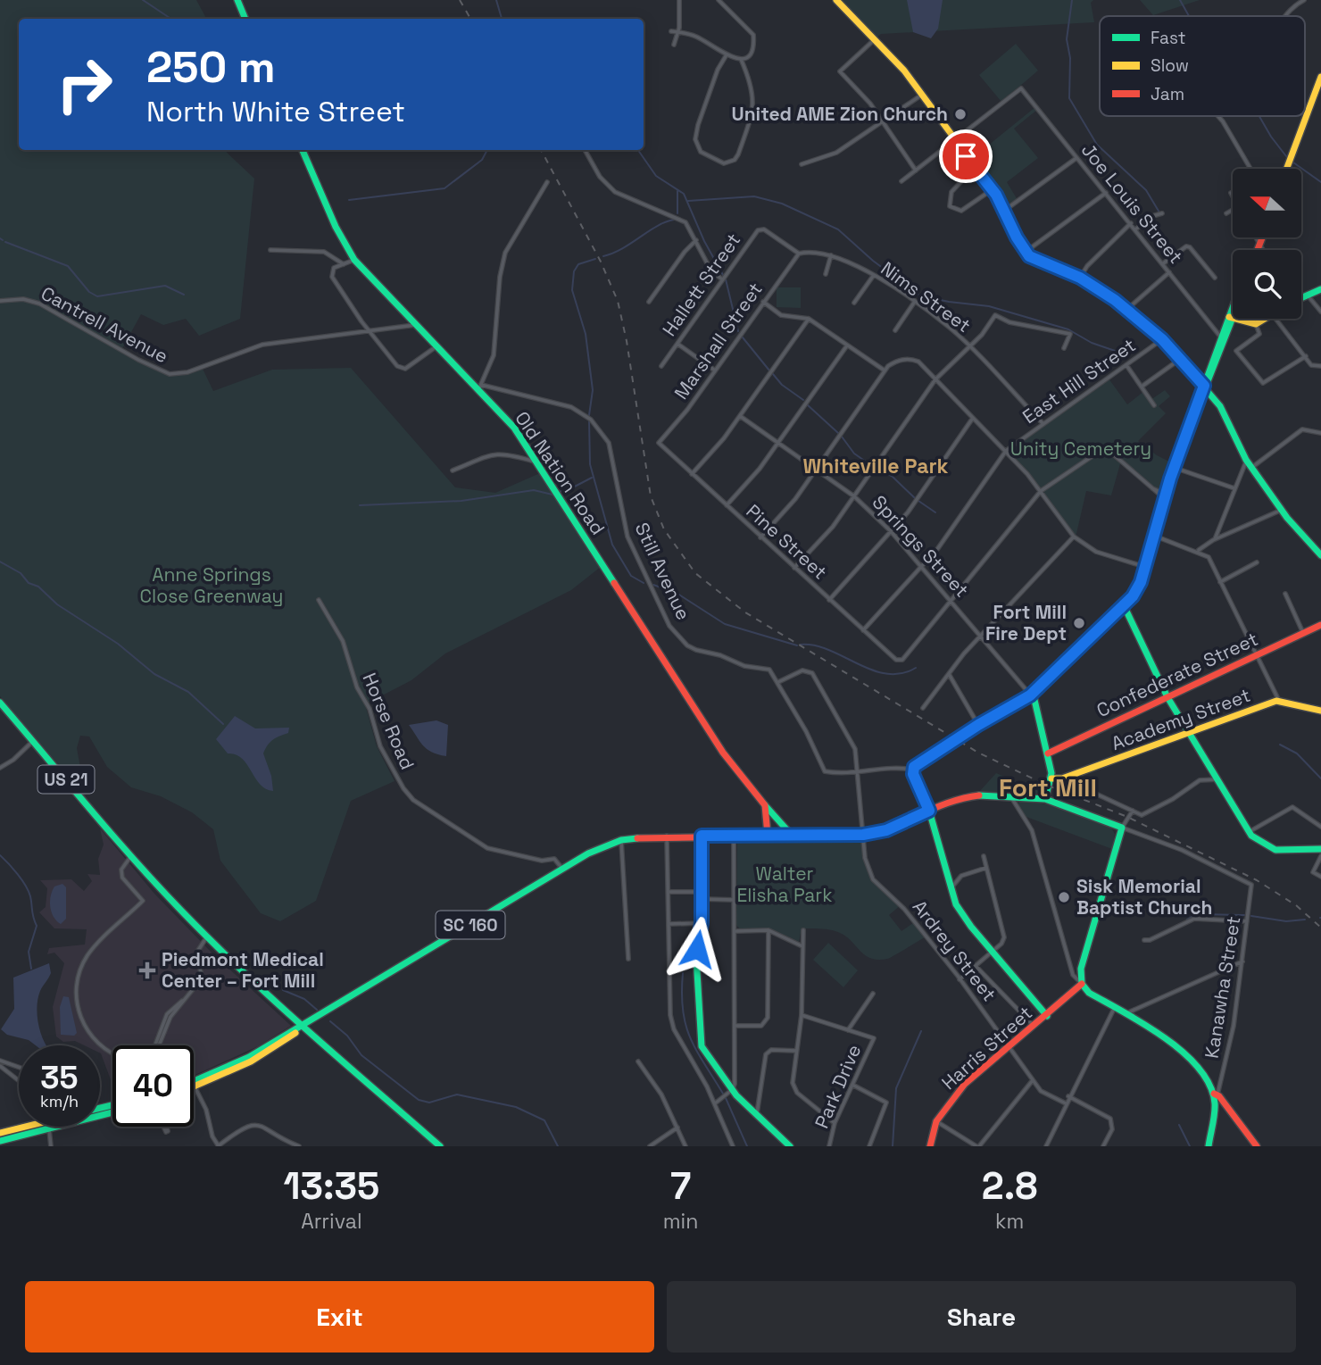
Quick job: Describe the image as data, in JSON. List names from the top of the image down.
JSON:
{
  "streets": {
    "main road": [
      "Old Nation Road",
      "Confederate Street",
      "Academy Street",
      "US 21",
      "SC 160",
      "Harris Street"
    ],
    "street": [
      "Joe Louis Street",
      "Hallett Street",
      "Nims Street",
      "Cantrell Avenue",
      "Marshall Street",
      "East Hill Street",
      "Pine Street",
      "Springs Street",
      "Still Avenue",
      "Horse Road",
      "Ardrey Street",
      "Kanawha Street",
      "Park Drive"
    ]
  },
  "crossings": [
    ["Hallett Street", "Nims Street"],
    ["Hallett Street", "Marshall Street"],
    ["Nims Street", "Marshall Street"],
    ["Nims Street", "East Hill Street"],
    ["Cantrell Avenue", "Old Nation Road"],
    ["Marshall Street", "Pine Street"],
    ["East Hill Street", "Pine Street"],
    ["East Hill Street", "Springs Street"],
    ["Old Nation Road", "Still Avenue"],
    ["Pine Street", "Springs Street"],
    ["Still Avenue", "Ardrey Street"],
    ["Horse Road", "SC 160"],
    ["US 21", "SC 160"],
    ["Ardrey Street", "Harris Street"]
  ],
  "districts": ["Whiteville Park", "Fort Mill"],
  "parks": ["Unity Cemetery", "Anne Springs Close Greenway", "Walter Elisha Park"],
  "places": {
    "other": ["United AME Zion Church", "Fort Mill Fire Dept", "Sisk Memorial Baptist Church"],
    "health": ["Piedmont Medical Center – Fort Mill"]
  },
  "legend": ["Fast", "Slow", "Jam"],
  "north": "left",
  "page": {
    "turn": ["250 m", "North White Street"],
    "speed": "35 km/h",
    "limit": "40",
    "eta": [
      "13:35",
      "Arrival",
      "7",
      "min",
      "2.8",
      "km"
    ],
    "buttons": ["Exit", "Share"]
  }
}
